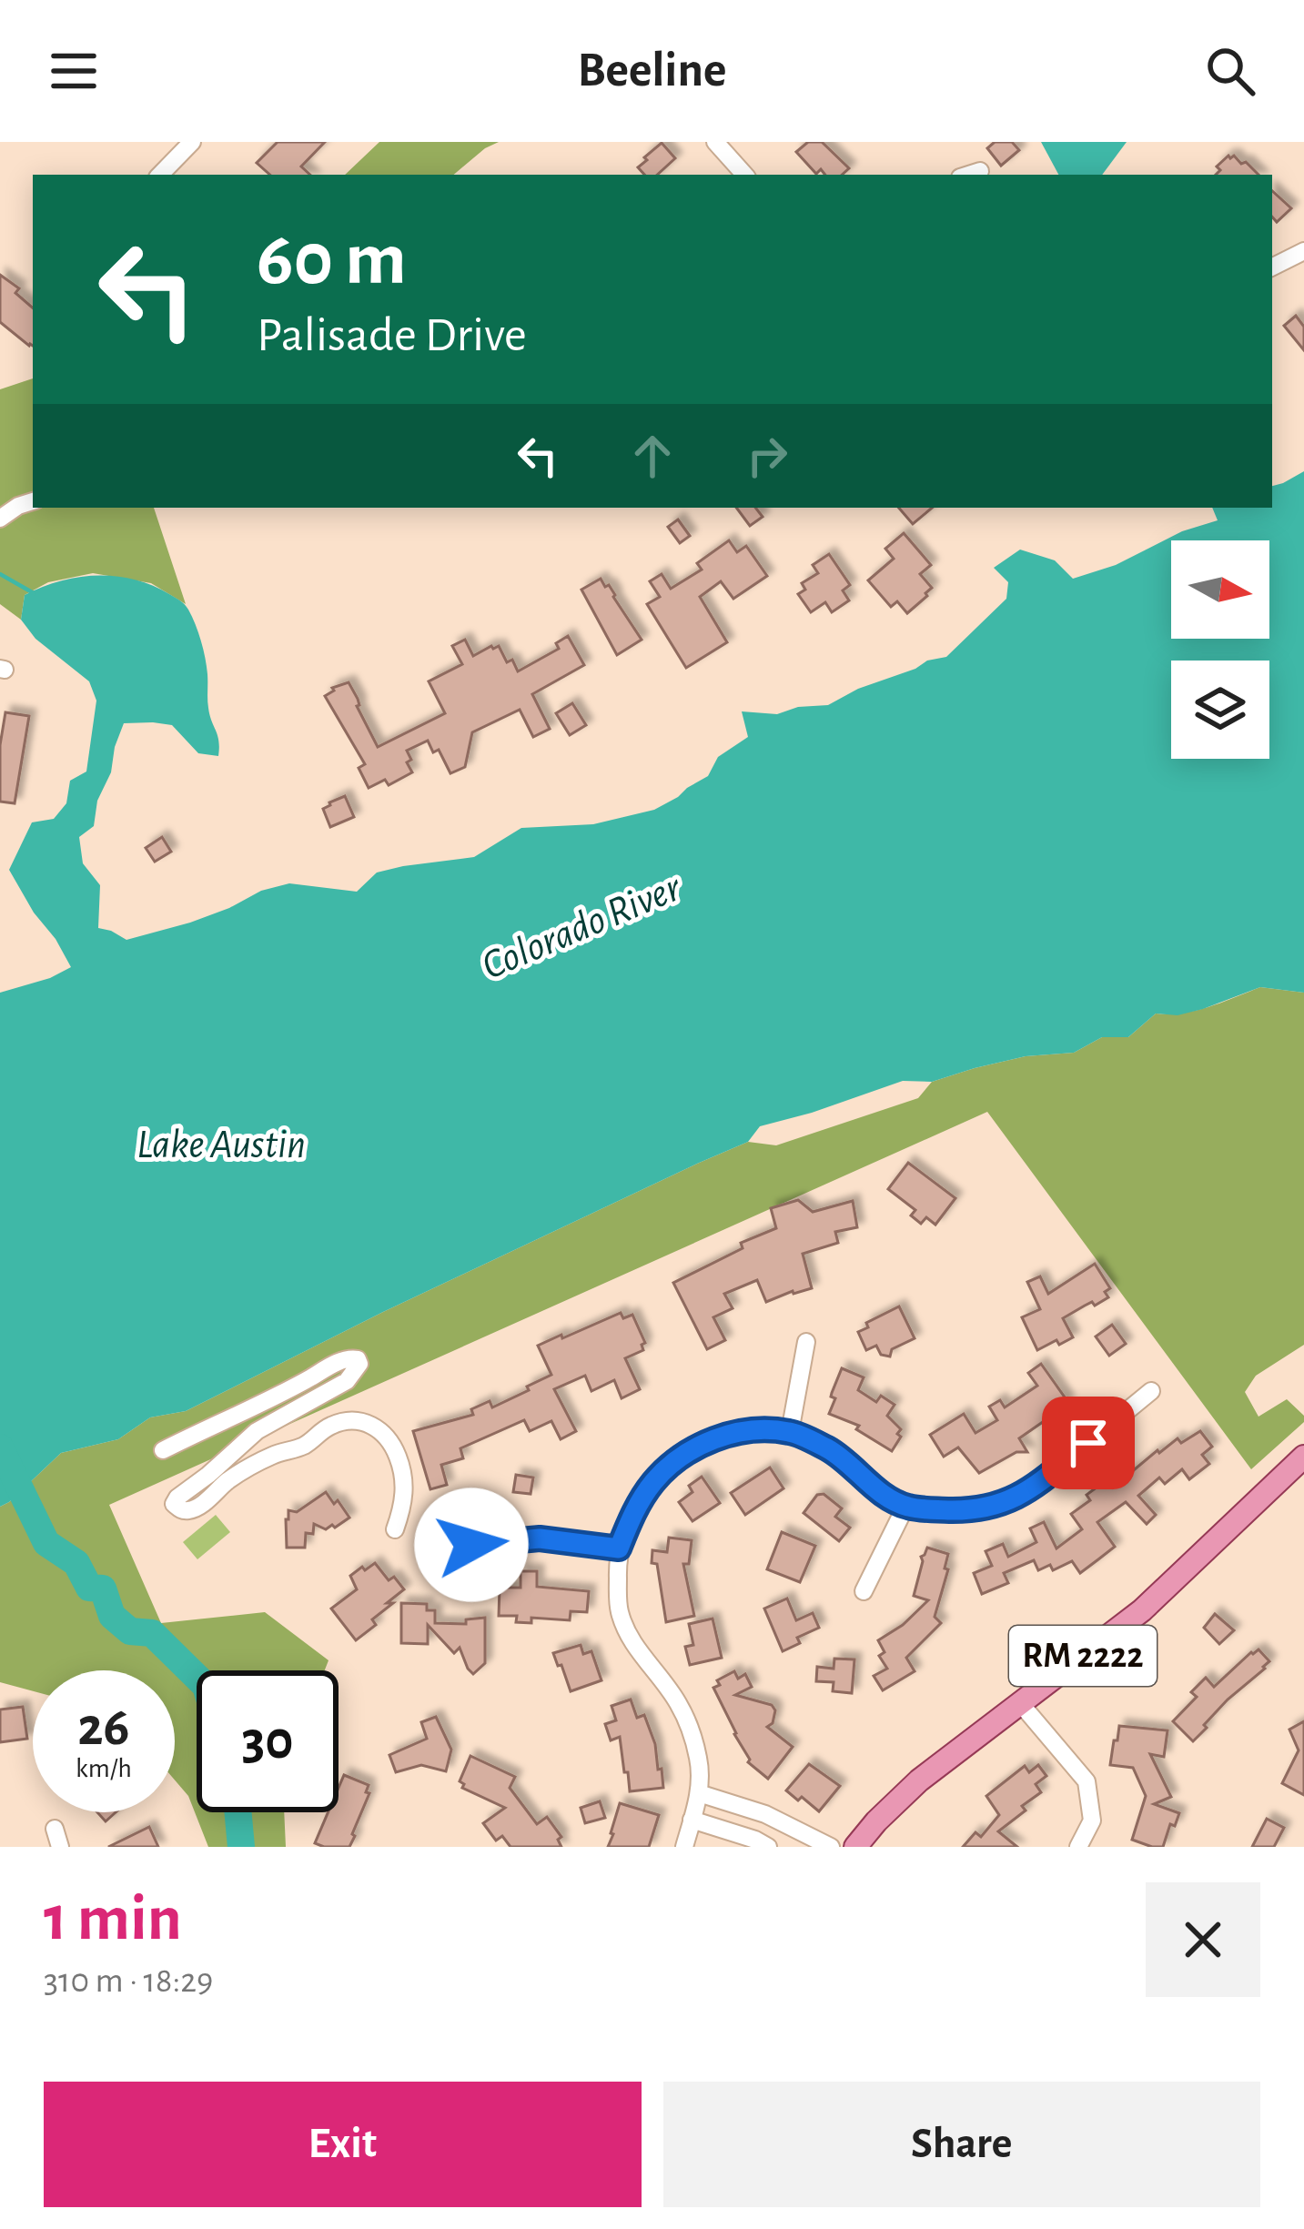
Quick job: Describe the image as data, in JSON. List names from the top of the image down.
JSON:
{
  "streets": {
    "main road": ["RM 2222"]
  },
  "water": ["Colorado River", "Lake Austin"],
  "north": "right",
  "page": {
    "header": "Beeline",
    "turn": ["60 m", "Palisade Drive"],
    "speed": "26 km/h",
    "limit": "30",
    "heading": ["1 min", "310 m · 18:29"],
    "buttons": ["Exit", "Share"]
  }
}
